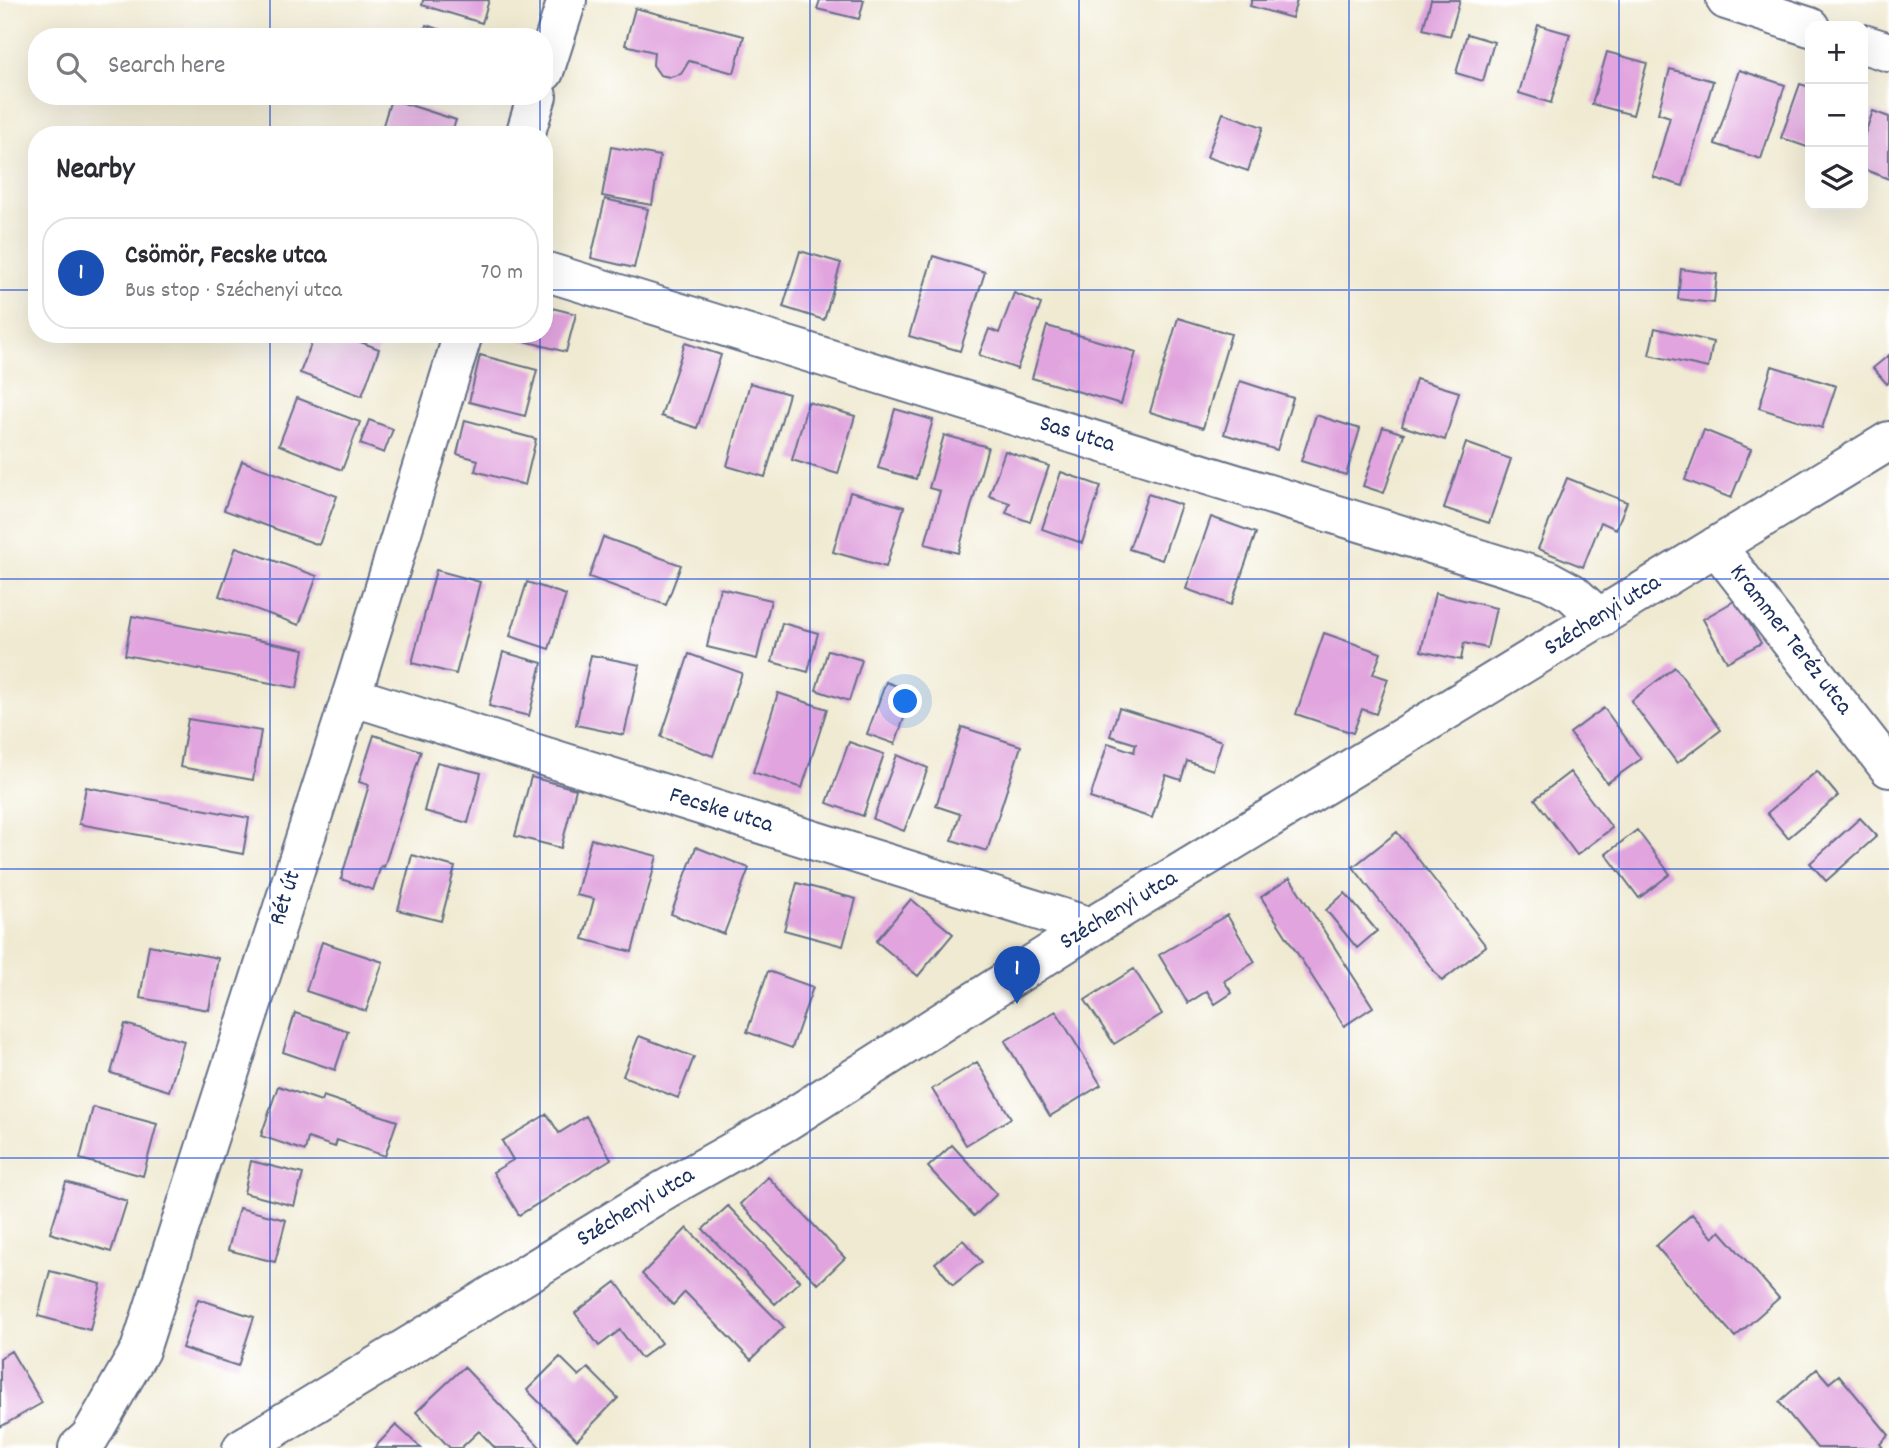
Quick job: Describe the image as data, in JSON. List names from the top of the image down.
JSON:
{
  "streets": {
    "street": [
      "Sas utca",
      "Széchenyi utca",
      "Krammer Teréz utca",
      "Fecske utca",
      "Rét út"
    ]
  },
  "crossings": [
    ["Sas utca", "Széchenyi utca"],
    ["Széchenyi utca", "Krammer Teréz utca"],
    ["Széchenyi utca", "Fecske utca"],
    ["Fecske utca", "Rét út"]
  ],
  "page": {
    "map_buttons": ["+", "−"],
    "search": "Search here",
    "heading": "Nearby",
    "list": [
      {
        "mark": "1",
        "name": "Csömör, Fecske utca",
        "note": "Bus stop · Széchenyi utca",
        "value": "70 m"
      }
    ],
    "pins": "1"
  }
}
